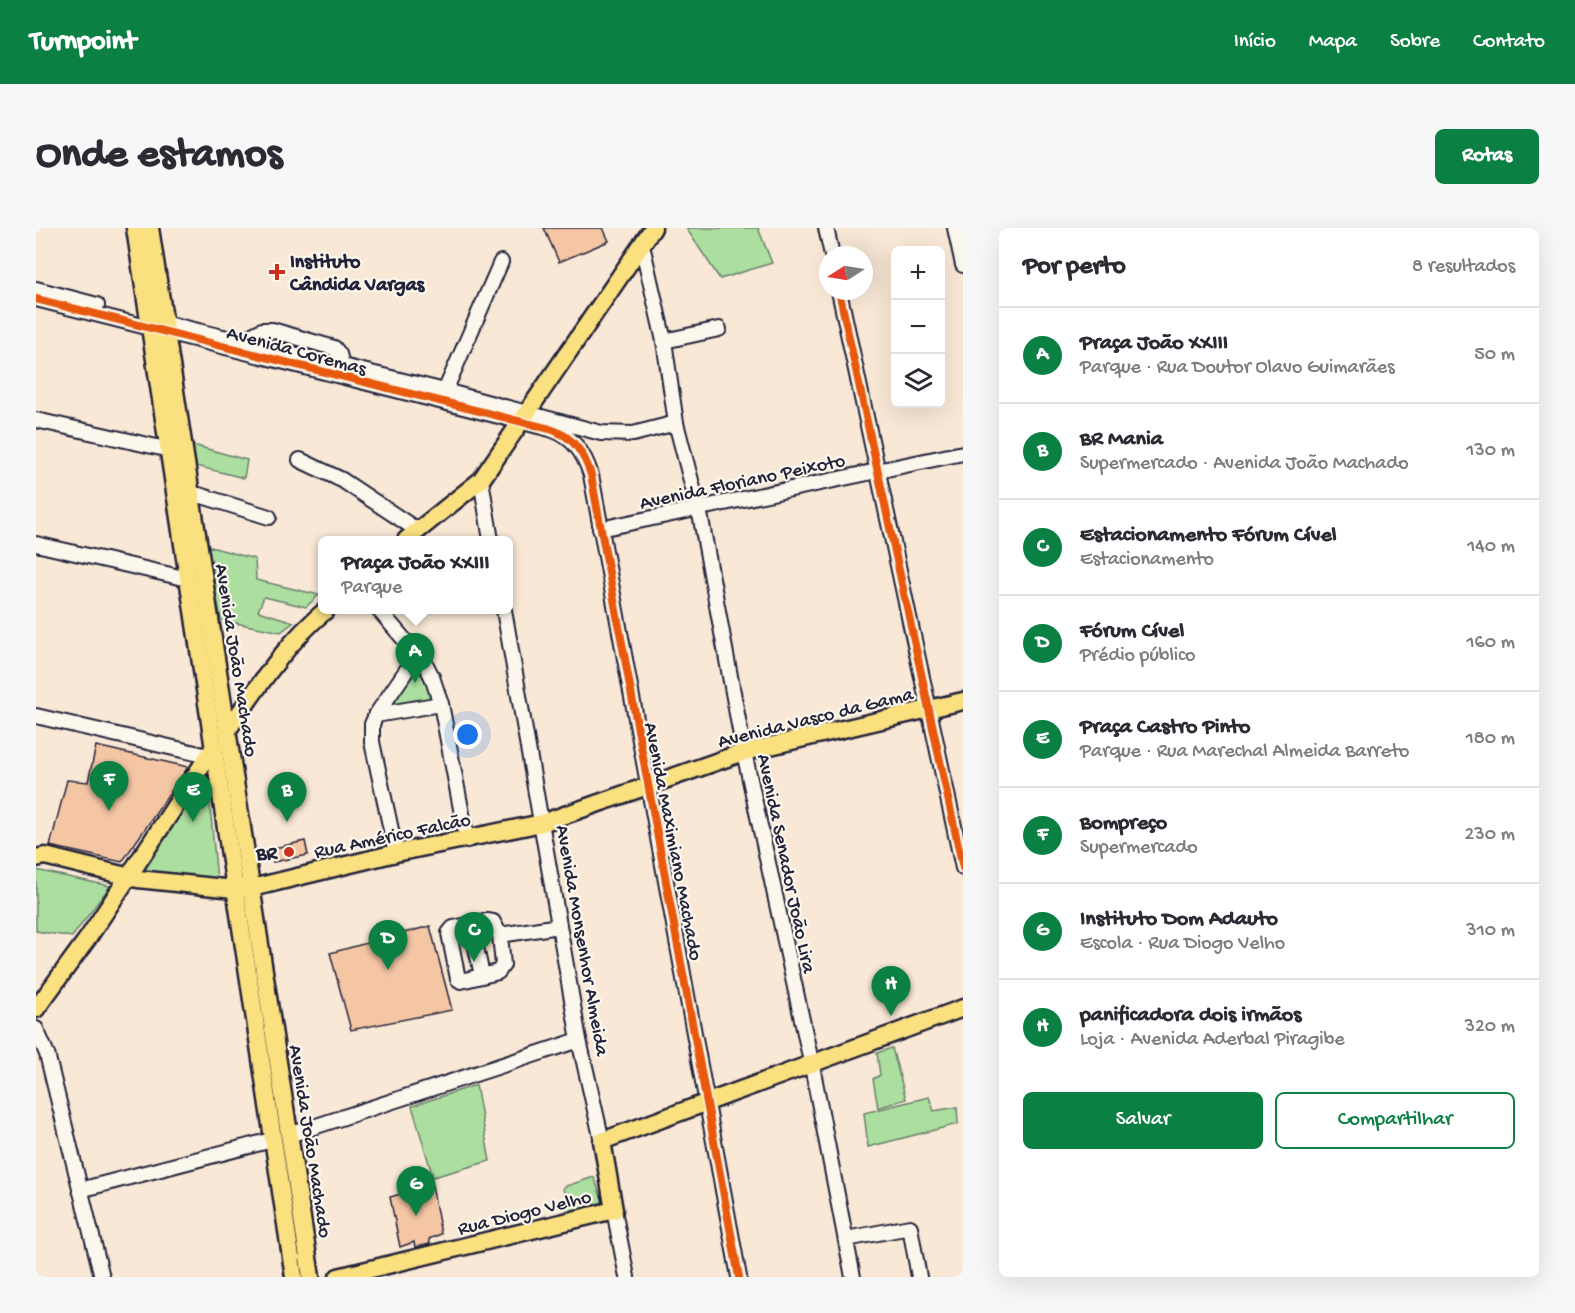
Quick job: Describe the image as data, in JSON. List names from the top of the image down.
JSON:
{
  "streets": {
    "main road": [
      "Avenida João Machado",
      "Avenida Vasco da Gama",
      "Rua Américo Falcão",
      "Avenida Monsenhor Almeida",
      "Rua Diogo Velho"
    ],
    "street": [
      "Avenida Coremas",
      "Avenida Floriano Peixoto",
      "Avenida Maximiano Machado",
      "Avenida Senador João Lira"
    ]
  },
  "crossings": [
    ["Avenida Coremas", "Avenida João Machado"],
    ["Avenida Coremas", "Avenida Maximiano Machado"],
    ["Avenida Coremas", "Avenida Senador João Lira"],
    ["Avenida Floriano Peixoto", "Avenida Maximiano Machado"],
    ["Avenida Floriano Peixoto", "Avenida Senador João Lira"],
    ["Avenida João Machado", "Rua Américo Falcão"],
    ["Avenida Vasco da Gama", "Rua Américo Falcão"],
    ["Avenida Vasco da Gama", "Avenida Maximiano Machado"],
    ["Avenida Vasco da Gama", "Avenida Senador João Lira"],
    ["Avenida Vasco da Gama", "Avenida Monsenhor Almeida"],
    ["Rua Américo Falcão", "Avenida Monsenhor Almeida"],
    ["Avenida Monsenhor Almeida", "Rua Diogo Velho"]
  ],
  "places": {
    "health": ["Instituto Cândida Vargas"],
    "other": ["BR"]
  },
  "north": "left",
  "page": {
    "header": "Turnpoint",
    "nav": [
      "Início",
      "Mapa",
      "Sobre",
      "Contato"
    ],
    "buttons": [
      "Rotas",
      ["Salvar", "Compartilhar"]
    ],
    "title": "Onde estamos",
    "heading": ["Por perto", "8 resultados"],
    "map_buttons": ["+", "−"],
    "list": [
      {
        "mark": "A",
        "name": "Praça João XXIII",
        "note": "Parque · Rua Doutor Olavo Guimarães",
        "value": "50 m"
      },
      {
        "mark": "B",
        "name": "BR Mania",
        "note": "Supermercado · Avenida João Machado",
        "value": "130 m"
      },
      {
        "mark": "C",
        "name": "Estacionamento Fórum Cível",
        "note": "Estacionamento",
        "value": "140 m"
      },
      {
        "mark": "D",
        "name": "Fórum Cível",
        "note": "Prédio público",
        "value": "160 m"
      },
      {
        "mark": "E",
        "name": "Praça Castro Pinto",
        "note": "Parque · Rua Marechal Almeida Barreto",
        "value": "180 m"
      },
      {
        "mark": "F",
        "name": "Bompreço",
        "note": "Supermercado",
        "value": "230 m"
      },
      {
        "mark": "G",
        "name": "Instituto Dom Adauto",
        "note": "Escola · Rua Diogo Velho",
        "value": "310 m"
      },
      {
        "mark": "H",
        "name": "panificadora dois irmãos",
        "note": "Loja · Avenida Aderbal Piragibe",
        "value": "320 m"
      }
    ],
    "popup": ["Praça João XXIII", "Parque"],
    "pins": [
      "A",
      "F",
      "B",
      "E",
      "C",
      "D",
      "H",
      "G"
    ]
  }
}
